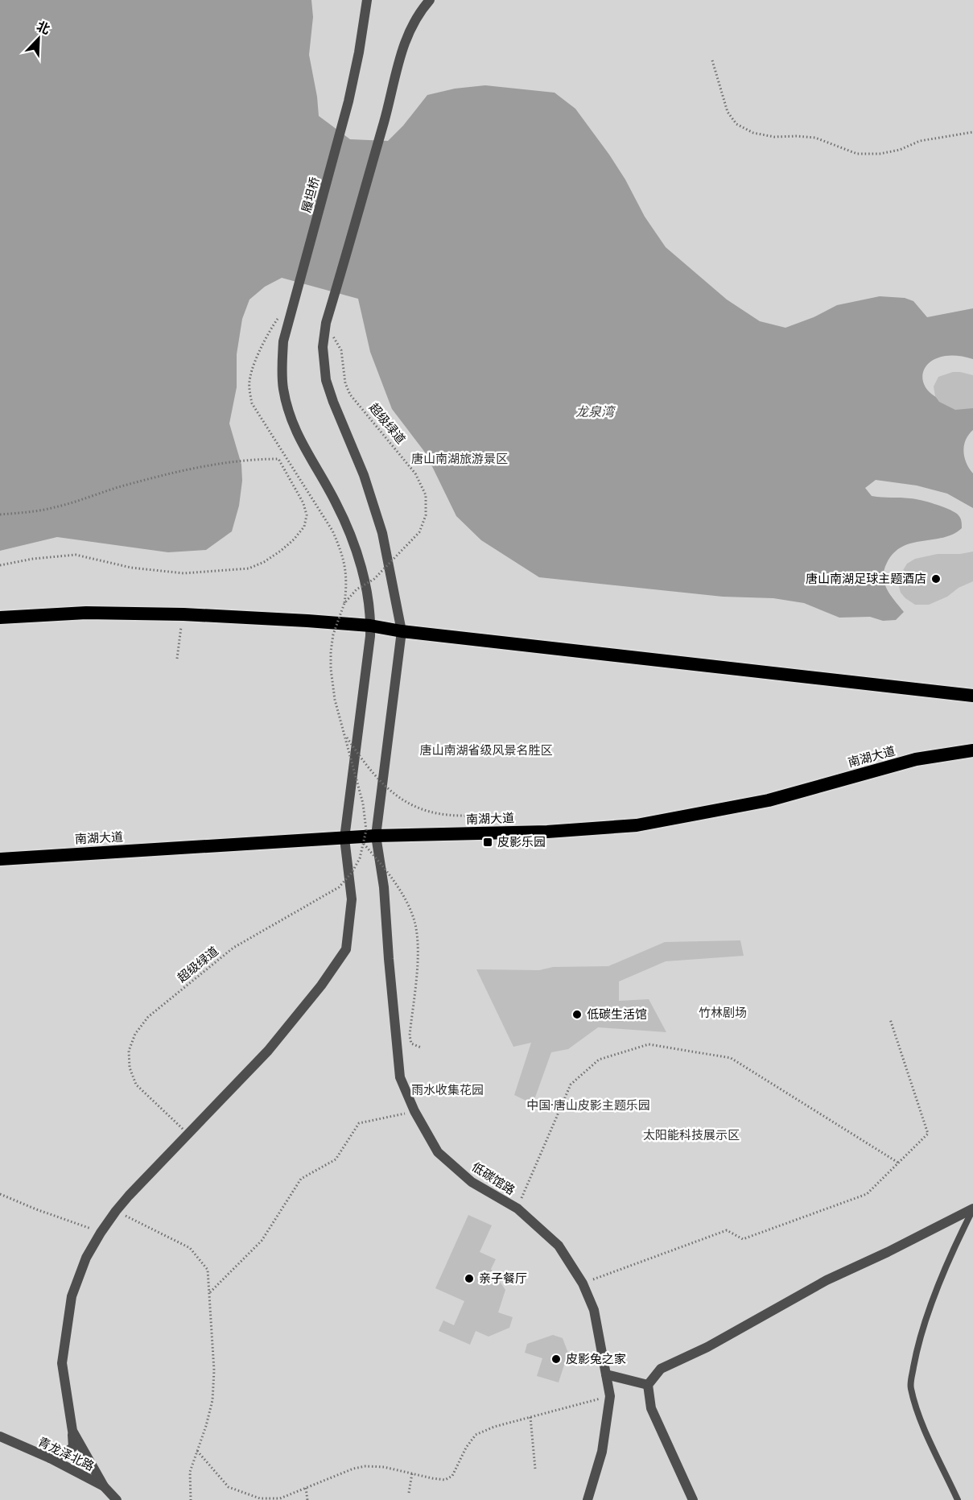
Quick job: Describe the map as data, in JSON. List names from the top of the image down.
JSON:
{
  "streets": {
    "highway": ["南湖大道"],
    "street": ["履坦桥", "低碳馆路", "青龙泽北路"],
    "path": ["超级绿道"]
  },
  "crossings": [
    ["履坦桥", "南湖大道"],
    ["南湖大道", "低碳馆路"]
  ],
  "water": ["龙泉湾"],
  "parks": [
    "唐山南湖旅游景区",
    "唐山南湖省级风景名胜区",
    "竹林剧场",
    "雨水收集花园",
    "中国·唐山皮影主题乐园",
    "太阳能科技展示区"
  ],
  "places": {
    "other": [
      "唐山南湖足球主题酒店",
      "低碳生活馆",
      "亲子餐厅",
      "皮影兔之家"
    ],
    "transit": ["皮影乐园"]
  },
  "north": "top right"
}
